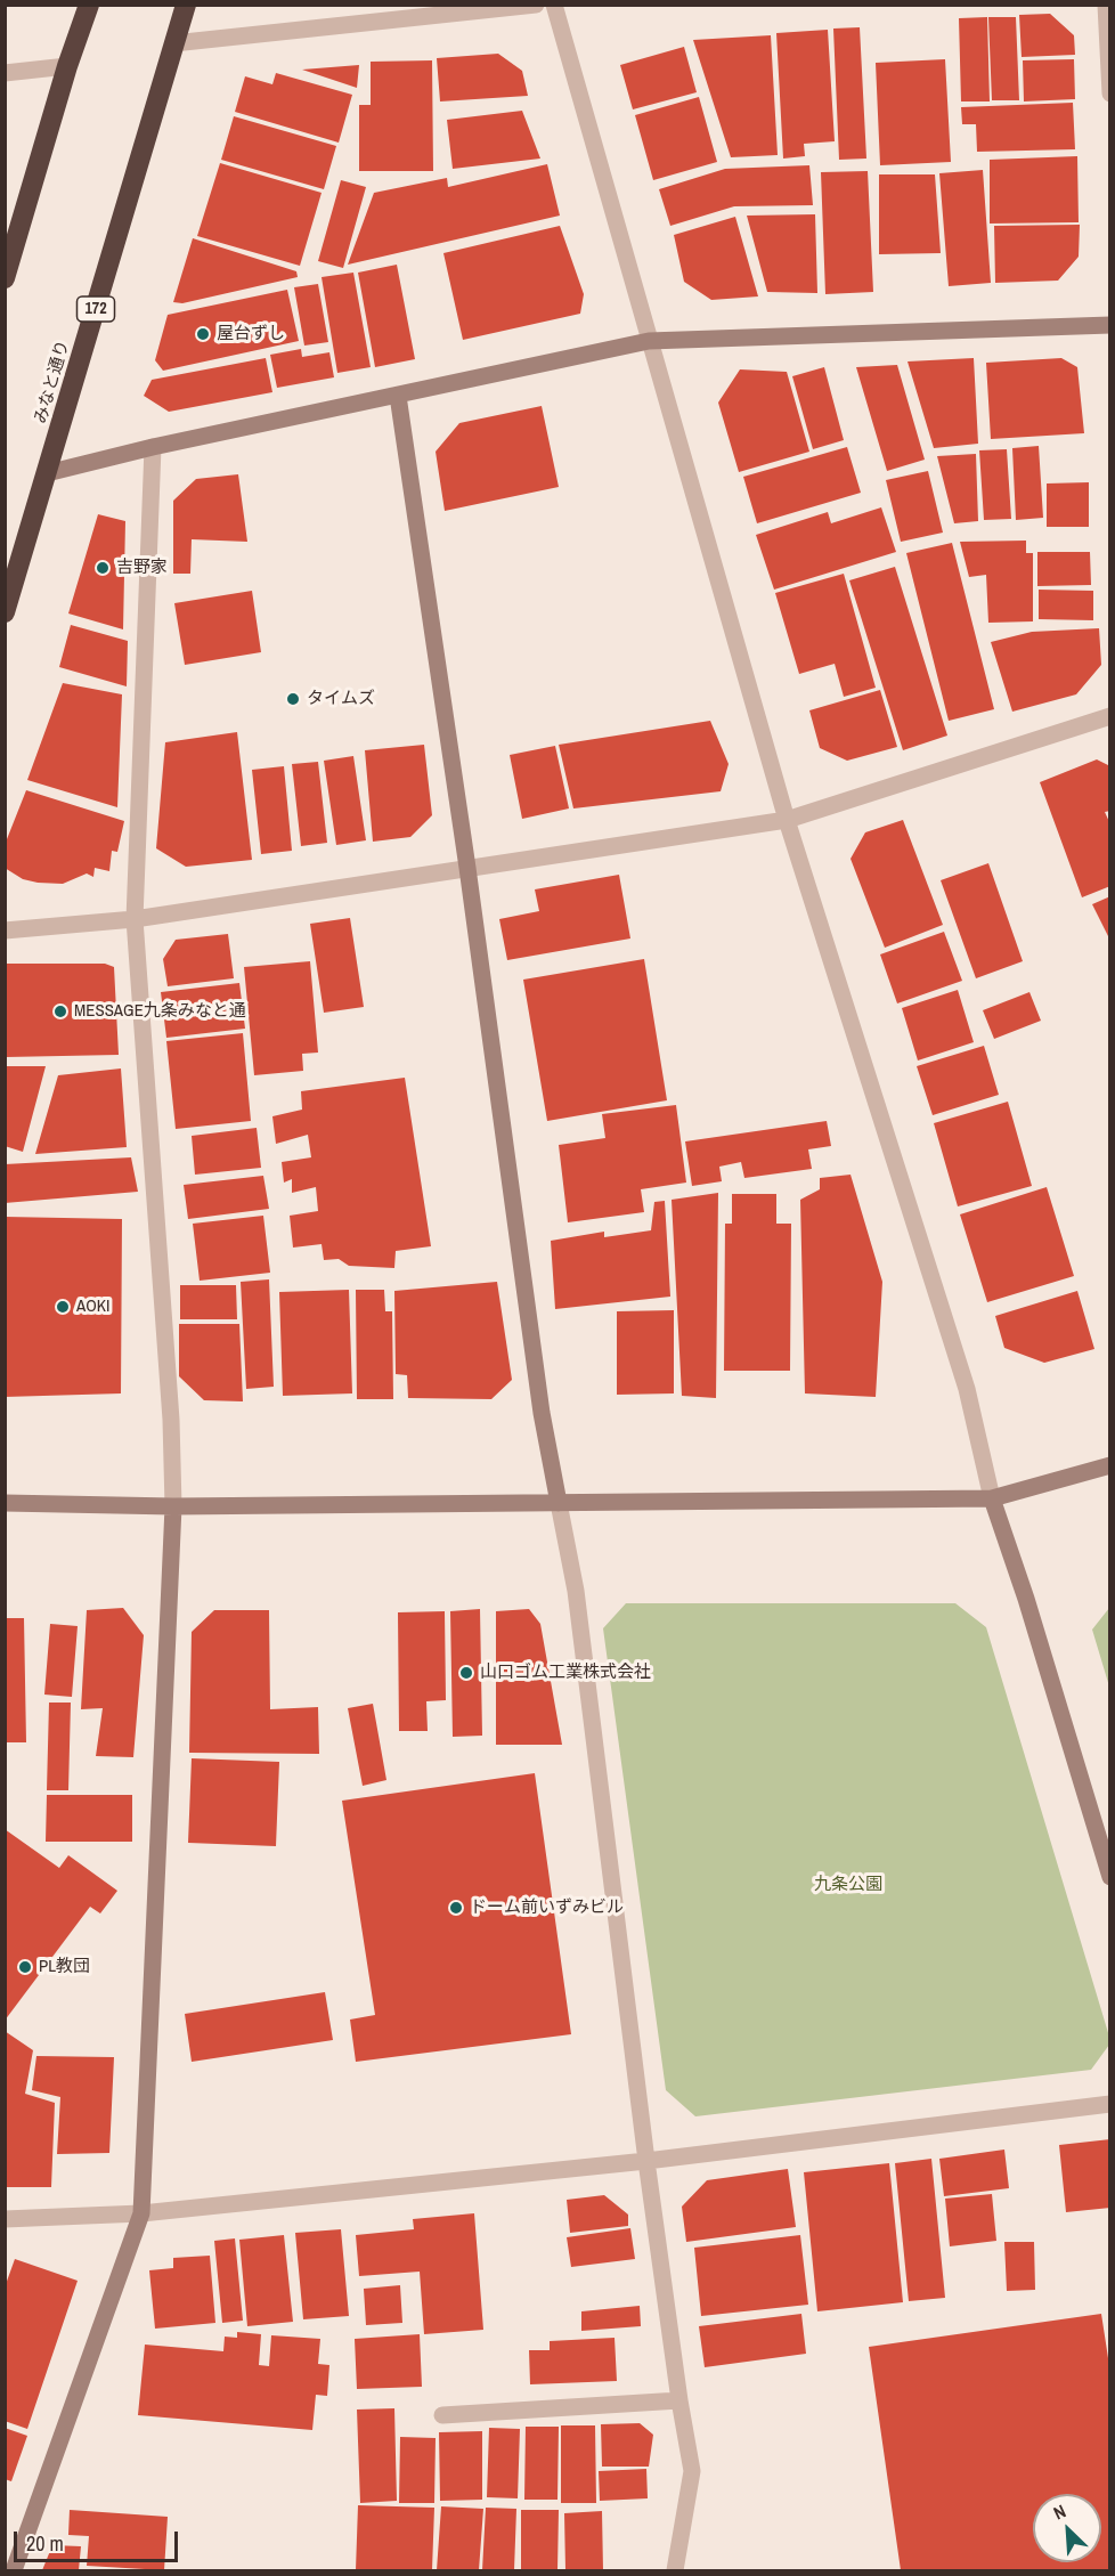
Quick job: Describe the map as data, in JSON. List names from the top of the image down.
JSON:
{
  "streets": {
    "highway": ["172", "みなと通り"]
  },
  "parks": ["九条公園"],
  "places": [
    "屋台ずし",
    "吉野家",
    "タイムズ",
    "MESSAGE九条みなと通",
    "AOKI",
    "山口ゴム工業株式会社",
    "ドーム前いずみビル",
    "PL教団"
  ],
  "scale_bar": "20 m",
  "north": "top left"
}
